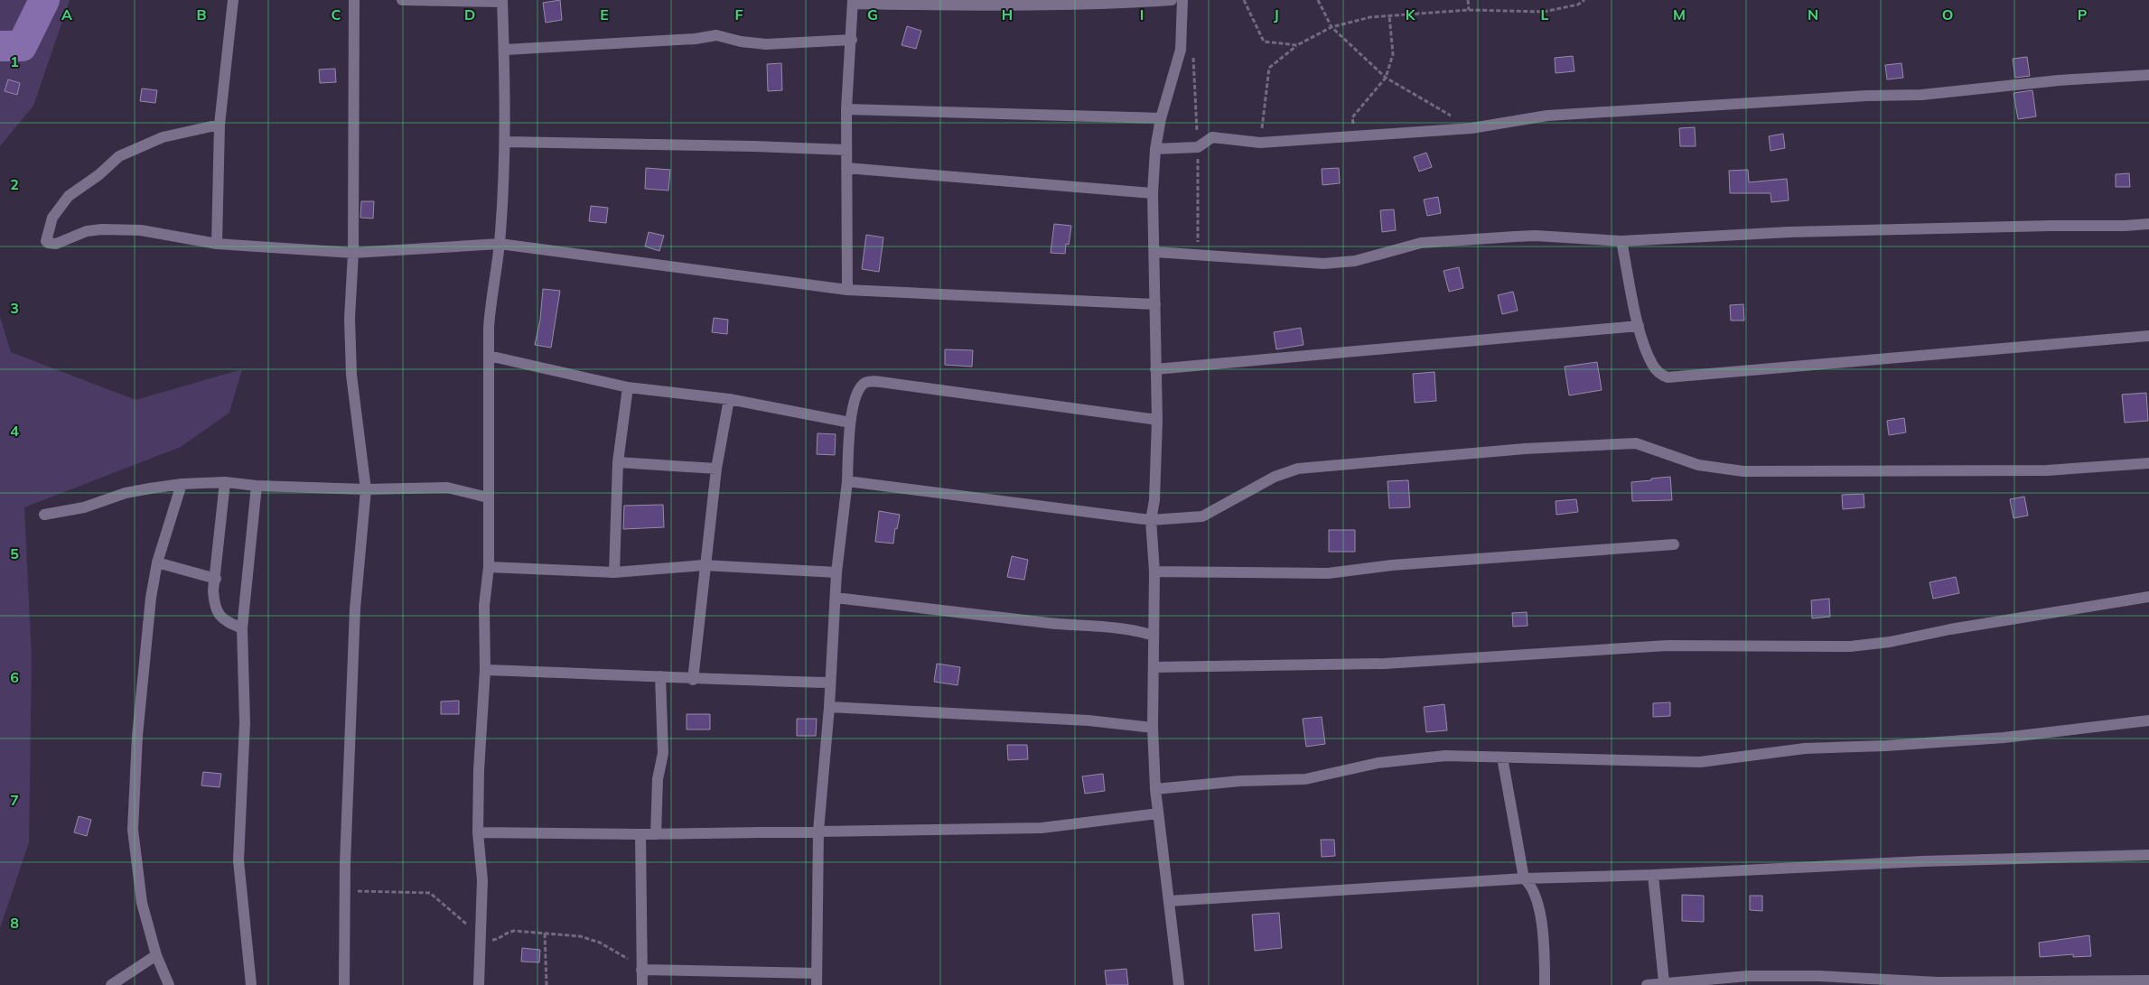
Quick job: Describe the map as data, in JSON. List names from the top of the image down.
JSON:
{
  "grid": {
    "columns": [
      "A",
      "B",
      "C",
      "D",
      "E",
      "F",
      "G",
      "H",
      "I",
      "J",
      "K",
      "L",
      "M",
      "N",
      "O",
      "P"
    ],
    "rows": [
      "1",
      "2",
      "3",
      "4",
      "5",
      "6",
      "7",
      "8"
    ]
  }
}
